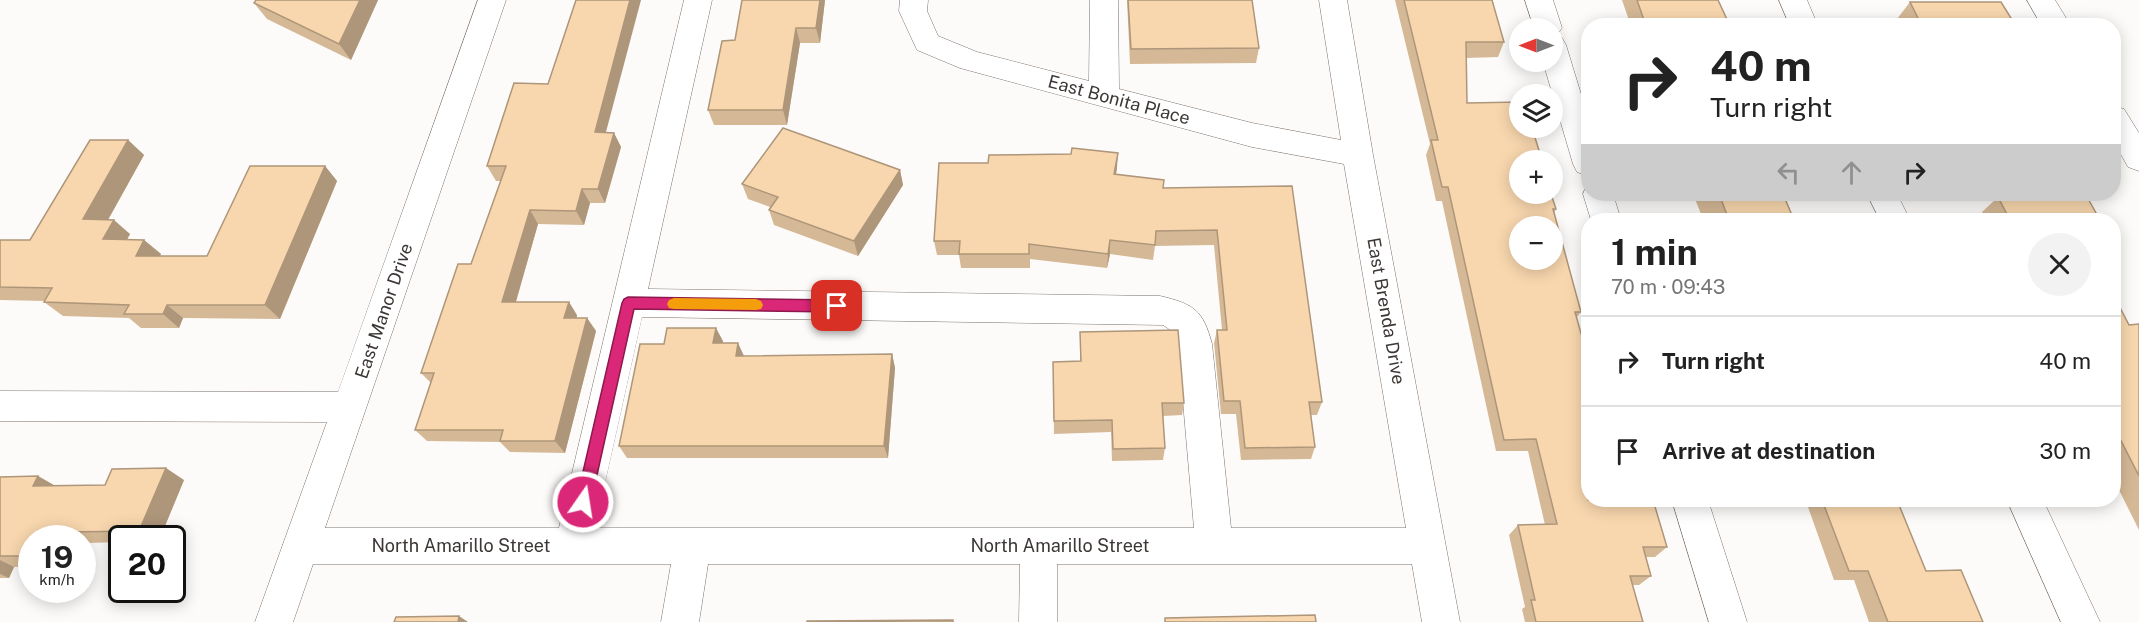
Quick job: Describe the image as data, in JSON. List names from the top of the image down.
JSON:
{
  "streets": {
    "street": [
      "East Bonita Place",
      "East Manor Drive",
      "East Brenda Drive",
      "North Amarillo Street"
    ]
  },
  "crossings": [
    ["East Bonita Place", "East Brenda Drive"],
    ["East Manor Drive", "North Amarillo Street"],
    ["East Brenda Drive", "North Amarillo Street"]
  ],
  "north": "left",
  "page": {
    "map_buttons": ["+", "−"],
    "turn": ["40 m", "Turn right"],
    "heading": ["1 min", "70 m · 09:43"],
    "list": [
      {
        "name": "Turn right",
        "value": "40 m"
      },
      {
        "name": "Arrive at destination",
        "value": "30 m"
      }
    ],
    "speed": "19 km/h",
    "limit": "20"
  }
}
